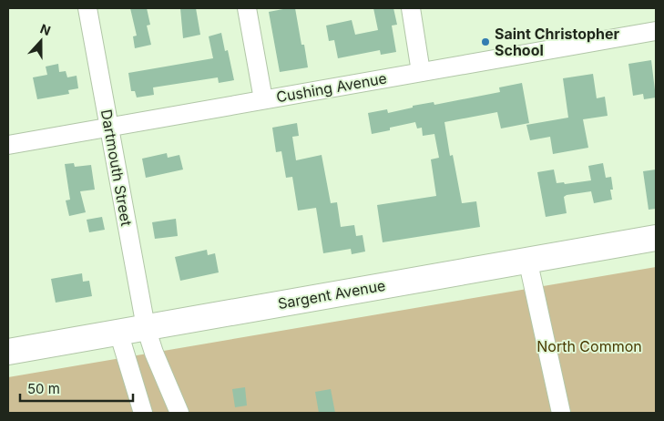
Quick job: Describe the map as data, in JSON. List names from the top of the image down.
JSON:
{
  "streets": {
    "street": ["Cushing Avenue", "Dartmouth Street", "Sargent Avenue"]
  },
  "crossings": [
    ["Cushing Avenue", "Dartmouth Street"],
    ["Dartmouth Street", "Sargent Avenue"]
  ],
  "parks": ["North Common"],
  "places": ["Saint Christopher School"],
  "scale_bar": "50 m",
  "north": "top"
}
